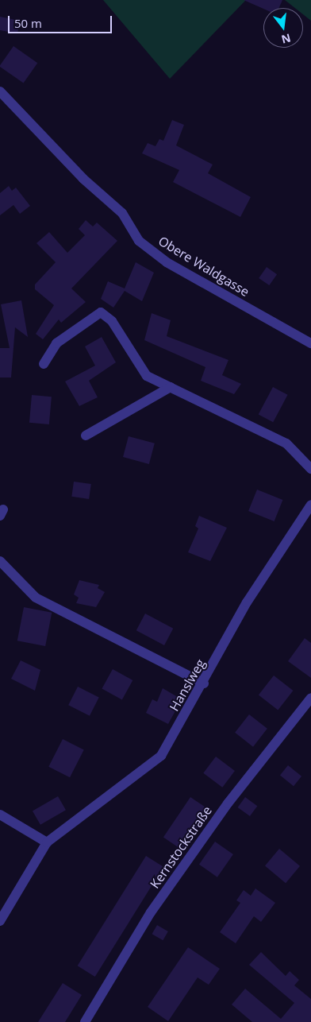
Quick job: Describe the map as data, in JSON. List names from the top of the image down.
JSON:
{
  "streets": {
    "street": ["Obere Waldgasse", "Hanslweg", "Kernstockstraße"]
  },
  "scale_bar": "50 m",
  "north": "bottom"
}
